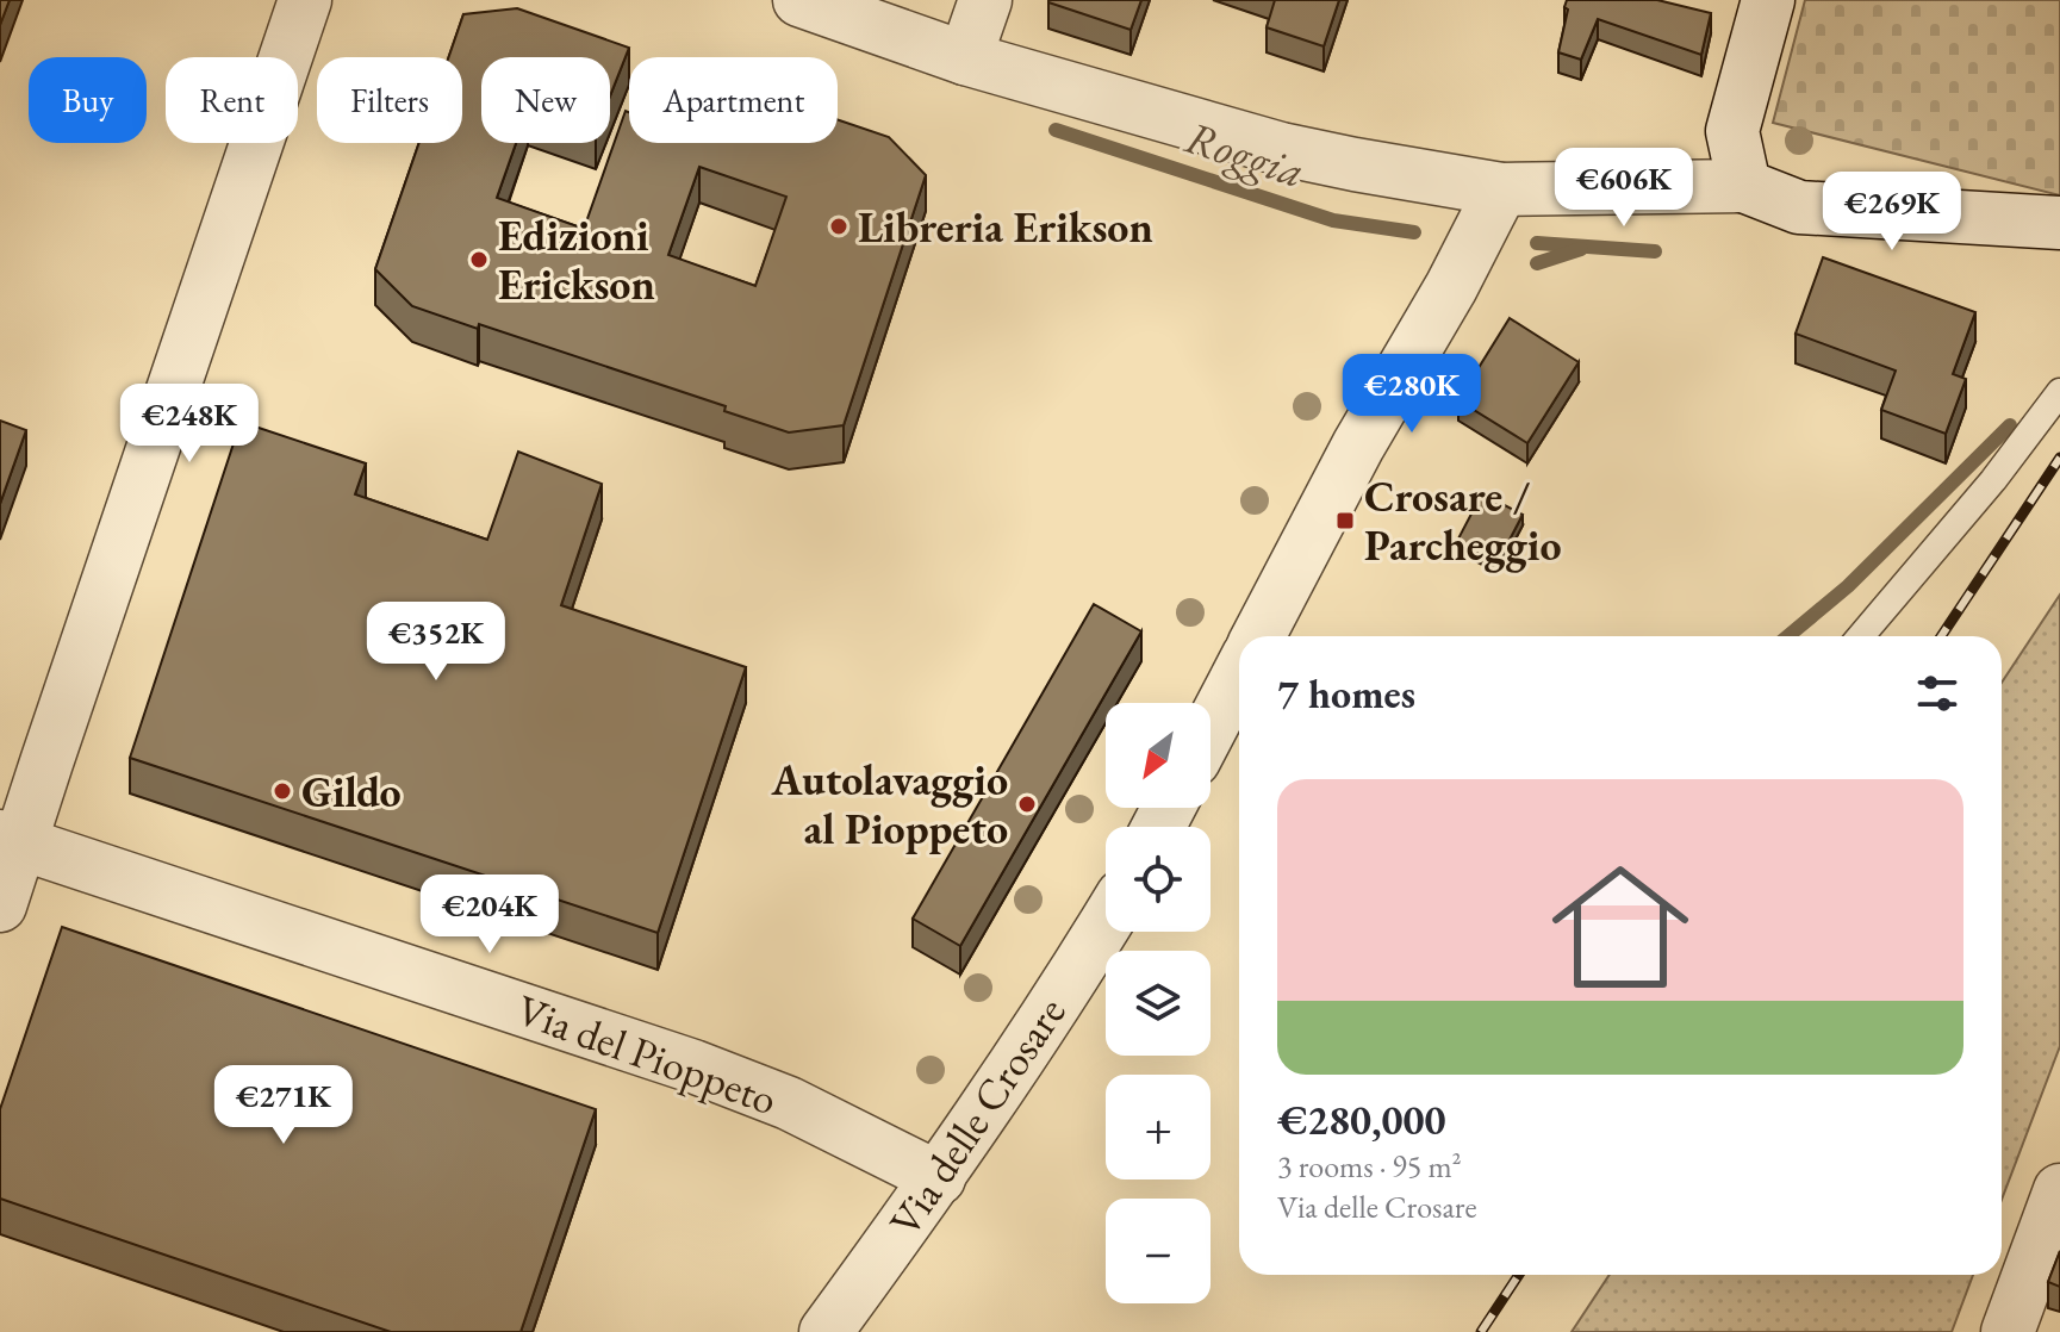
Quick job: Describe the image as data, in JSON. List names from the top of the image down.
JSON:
{
  "streets": {
    "street": ["Via del Pioppeto", "Via delle Crosare"]
  },
  "crossings": [
    ["Via del Pioppeto", "Via delle Crosare"]
  ],
  "water": ["Roggia"],
  "places": {
    "other": [
      "Libreria Erikson",
      "Edizioni Erickson",
      "Gildo",
      "Autolavaggio al Pioppeto"
    ],
    "transit": ["Crosare / Parcheggio"]
  },
  "north": "bottom left",
  "page": {
    "chip": [
      "Buy",
      "Rent",
      "Filters",
      "New",
      "Apartment"
    ],
    "price": [
      "€606K",
      "€269K",
      "€280K",
      "€248K",
      "€352K",
      "€204K",
      "€271K"
    ],
    "heading": "7 homes",
    "map_buttons": ["+", "−"],
    "list": [
      {
        "name": "€280,000",
        "note": "3 rooms · 95 m² · Via delle Crosare"
      }
    ]
  }
}
